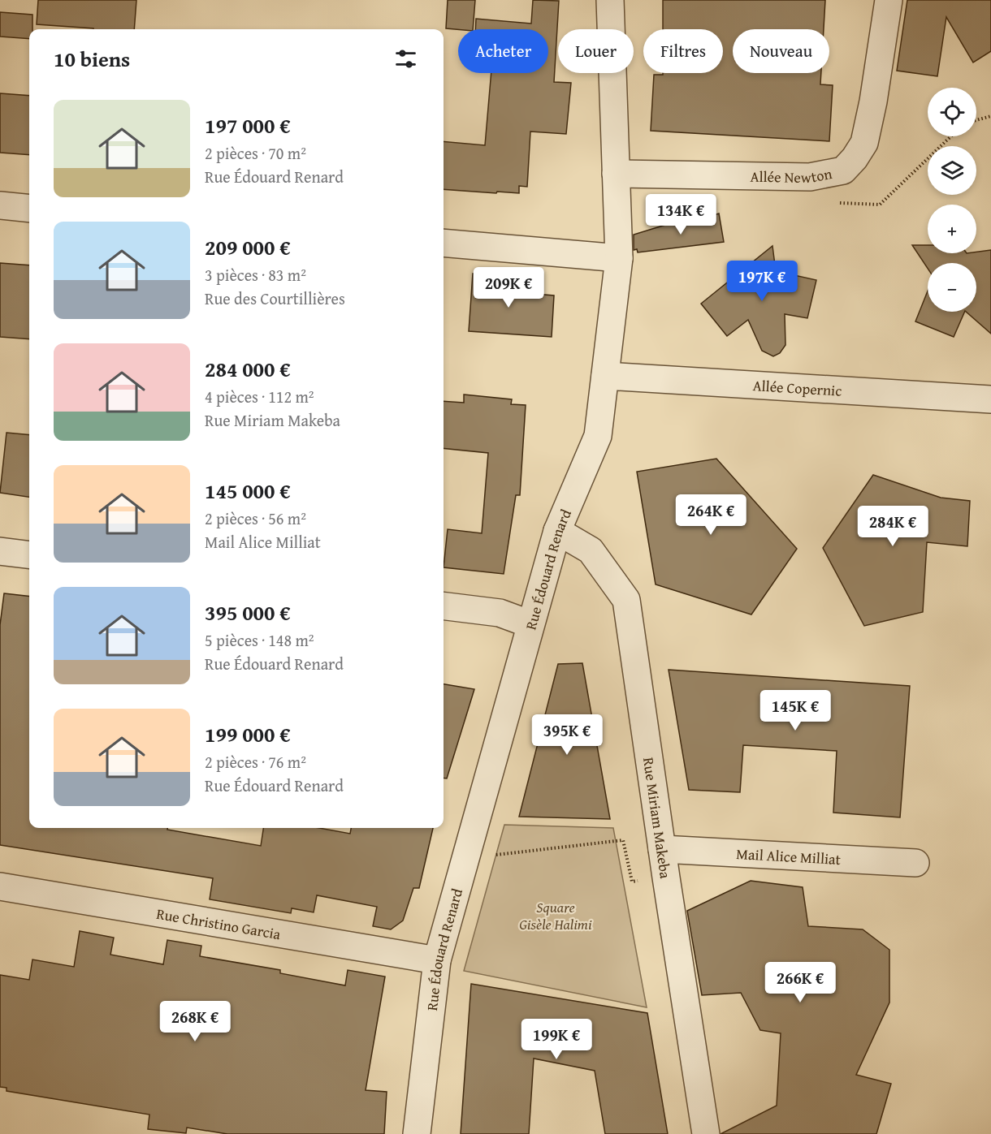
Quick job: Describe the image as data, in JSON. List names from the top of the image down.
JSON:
{
  "streets": {
    "street": [
      "Allée Newton",
      "Allée Copernic",
      "Rue Édouard Renard",
      "Rue Miriam Makeba",
      "Mail Alice Milliat",
      "Rue Christino Garcia"
    ]
  },
  "crossings": [
    ["Allée Newton", "Rue Édouard Renard"],
    ["Allée Copernic", "Rue Édouard Renard"],
    ["Rue Édouard Renard", "Rue Miriam Makeba"],
    ["Rue Édouard Renard", "Rue Christino Garcia"],
    ["Rue Miriam Makeba", "Mail Alice Milliat"]
  ],
  "parks": ["Square Gisèle Halimi"],
  "page": {
    "chip": [
      "Acheter",
      "Louer",
      "Filtres",
      "Nouveau"
    ],
    "heading": "10 biens",
    "map_buttons": ["+", "−"],
    "list": [
      {
        "name": "197 000 €",
        "note": "2 pièces · 70 m² · Rue Édouard Renard"
      },
      {
        "name": "209 000 €",
        "note": "3 pièces · 83 m² · Rue des Courtillières"
      },
      {
        "name": "284 000 €",
        "note": "4 pièces · 112 m² · Rue Miriam Makeba"
      },
      {
        "name": "145 000 €",
        "note": "2 pièces · 56 m² · Mail Alice Milliat"
      },
      {
        "name": "395 000 €",
        "note": "5 pièces · 148 m² · Rue Édouard Renard"
      },
      {
        "name": "199 000 €",
        "note": "2 pièces · 76 m² · Rue Édouard Renard"
      }
    ],
    "price": [
      "134K €",
      "197K €",
      "209K €",
      "264K €",
      "284K €",
      "145K €",
      "395K €",
      "266K €",
      "268K €",
      "199K €"
    ]
  }
}
